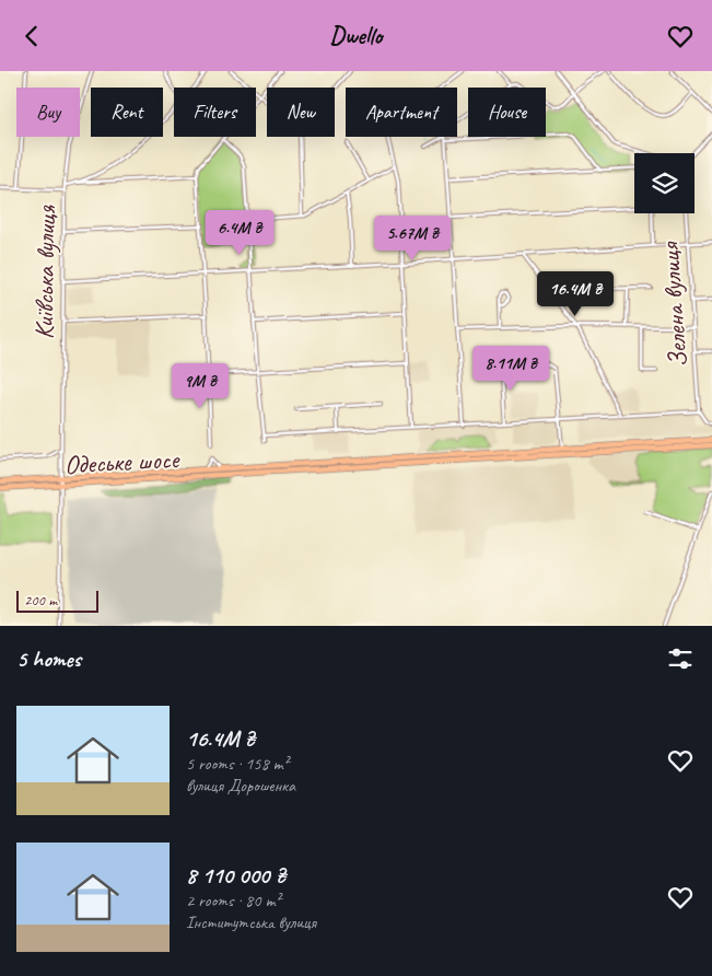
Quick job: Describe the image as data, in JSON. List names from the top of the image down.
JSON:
{
  "streets": {
    "highway": ["Одеське шосе"],
    "street": ["Київська вулиця", "Зелена вулиця"]
  },
  "crossings": [
    ["Київська вулиця", "Одеське шосе"]
  ],
  "scale_bar": "200 m",
  "page": {
    "header": "Dwello",
    "chip": [
      "Buy",
      "Rent",
      "Filters",
      "New",
      "Apartment",
      "House"
    ],
    "price": [
      "6.4M ₴",
      "5.67M ₴",
      "16.4M ₴",
      "8.11M ₴",
      "9M ₴"
    ],
    "scale": "200 m",
    "heading": "5 homes",
    "list": [
      {
        "name": "16.4M ₴",
        "note": "5 rooms · 158 m² · вулиця Дорошенка"
      },
      {
        "name": "8 110 000 ₴",
        "note": "2 rooms · 80 m² · Інститутська вулиця"
      }
    ]
  }
}
